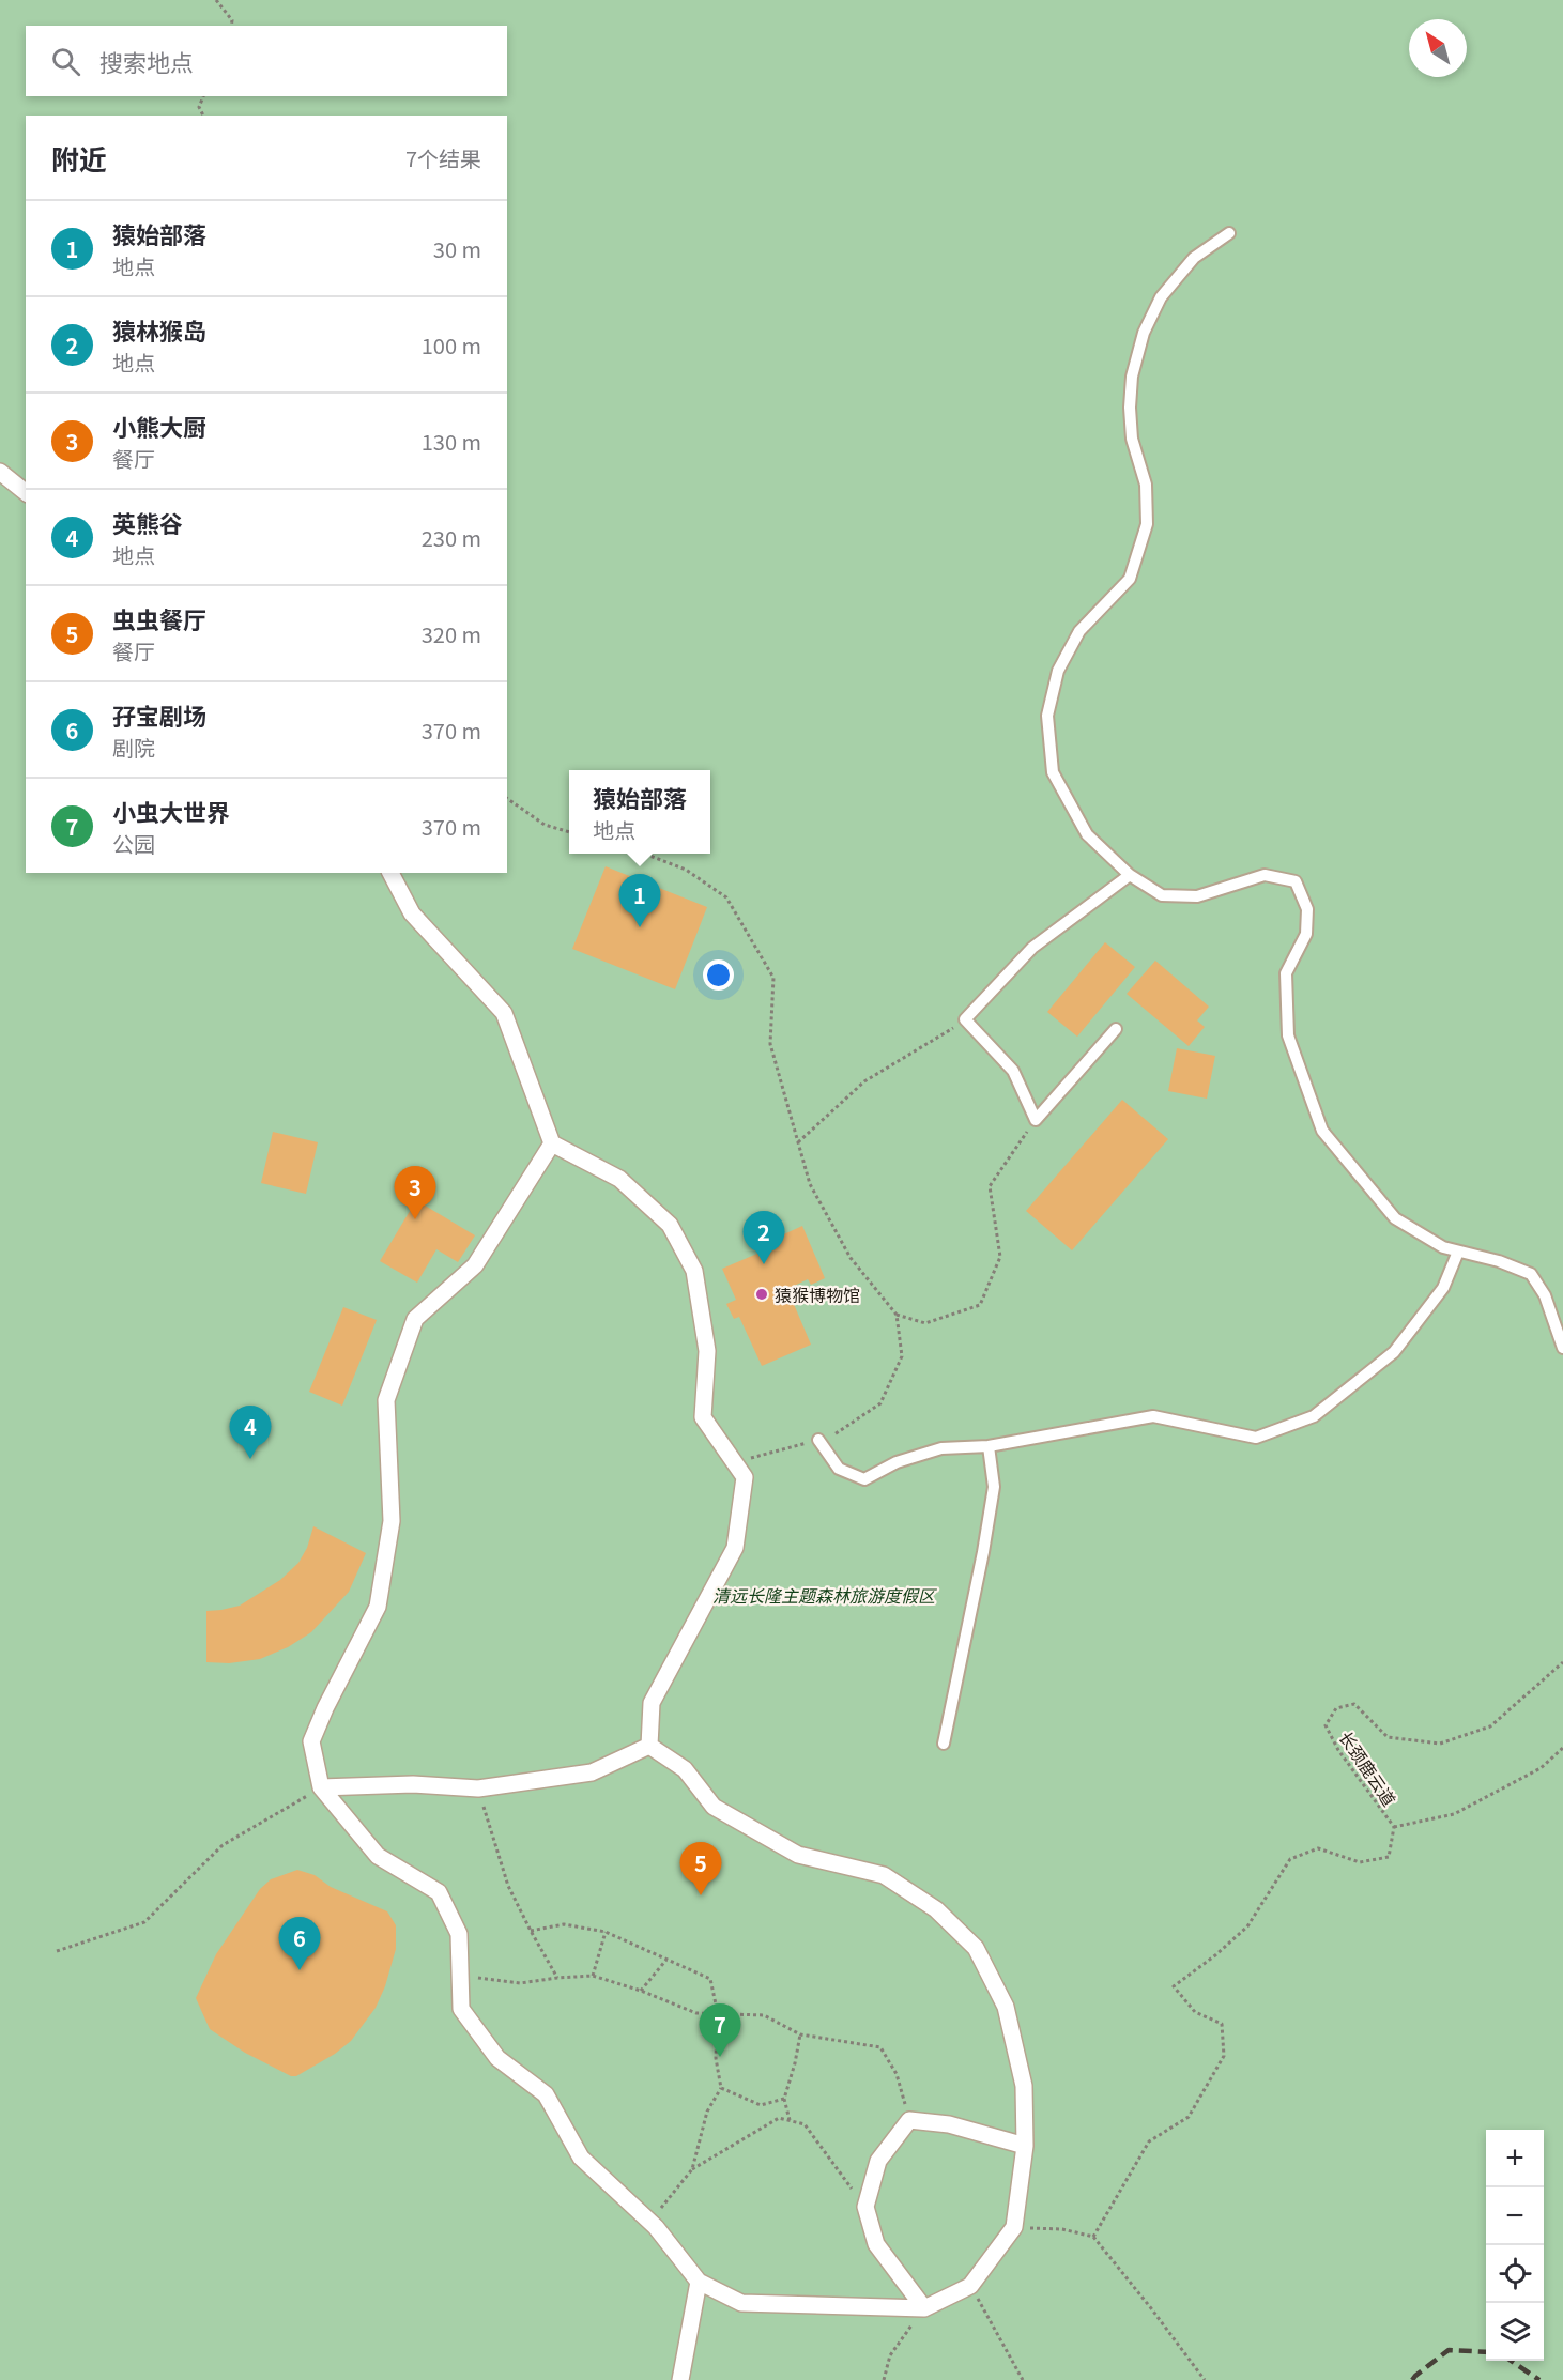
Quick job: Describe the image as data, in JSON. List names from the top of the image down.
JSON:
{
  "streets": {
    "path": ["长颈鹿云道"]
  },
  "parks": ["清远长隆主题森林旅游度假区"],
  "places": ["猿猴博物馆"],
  "north": "top left",
  "page": {
    "search": "搜索地点",
    "heading": ["附近", "7个结果"],
    "list": [
      {
        "mark": "1",
        "name": "猿始部落",
        "note": "地点",
        "value": "30 m"
      },
      {
        "mark": "2",
        "name": "猿林猴岛",
        "note": "地点",
        "value": "100 m"
      },
      {
        "mark": "3",
        "name": "小熊大厨",
        "note": "餐厅",
        "value": "130 m"
      },
      {
        "mark": "4",
        "name": "英熊谷",
        "note": "地点",
        "value": "230 m"
      },
      {
        "mark": "5",
        "name": "虫虫餐厅",
        "note": "餐厅",
        "value": "320 m"
      },
      {
        "mark": "6",
        "name": "孖宝剧场",
        "note": "剧院",
        "value": "370 m"
      },
      {
        "mark": "7",
        "name": "小虫大世界",
        "note": "公园",
        "value": "370 m"
      }
    ],
    "popup": ["猿始部落", "地点"],
    "pins": [
      "1",
      "3",
      "2",
      "4",
      "5",
      "6",
      "7"
    ],
    "map_buttons": ["+", "−"]
  }
}
